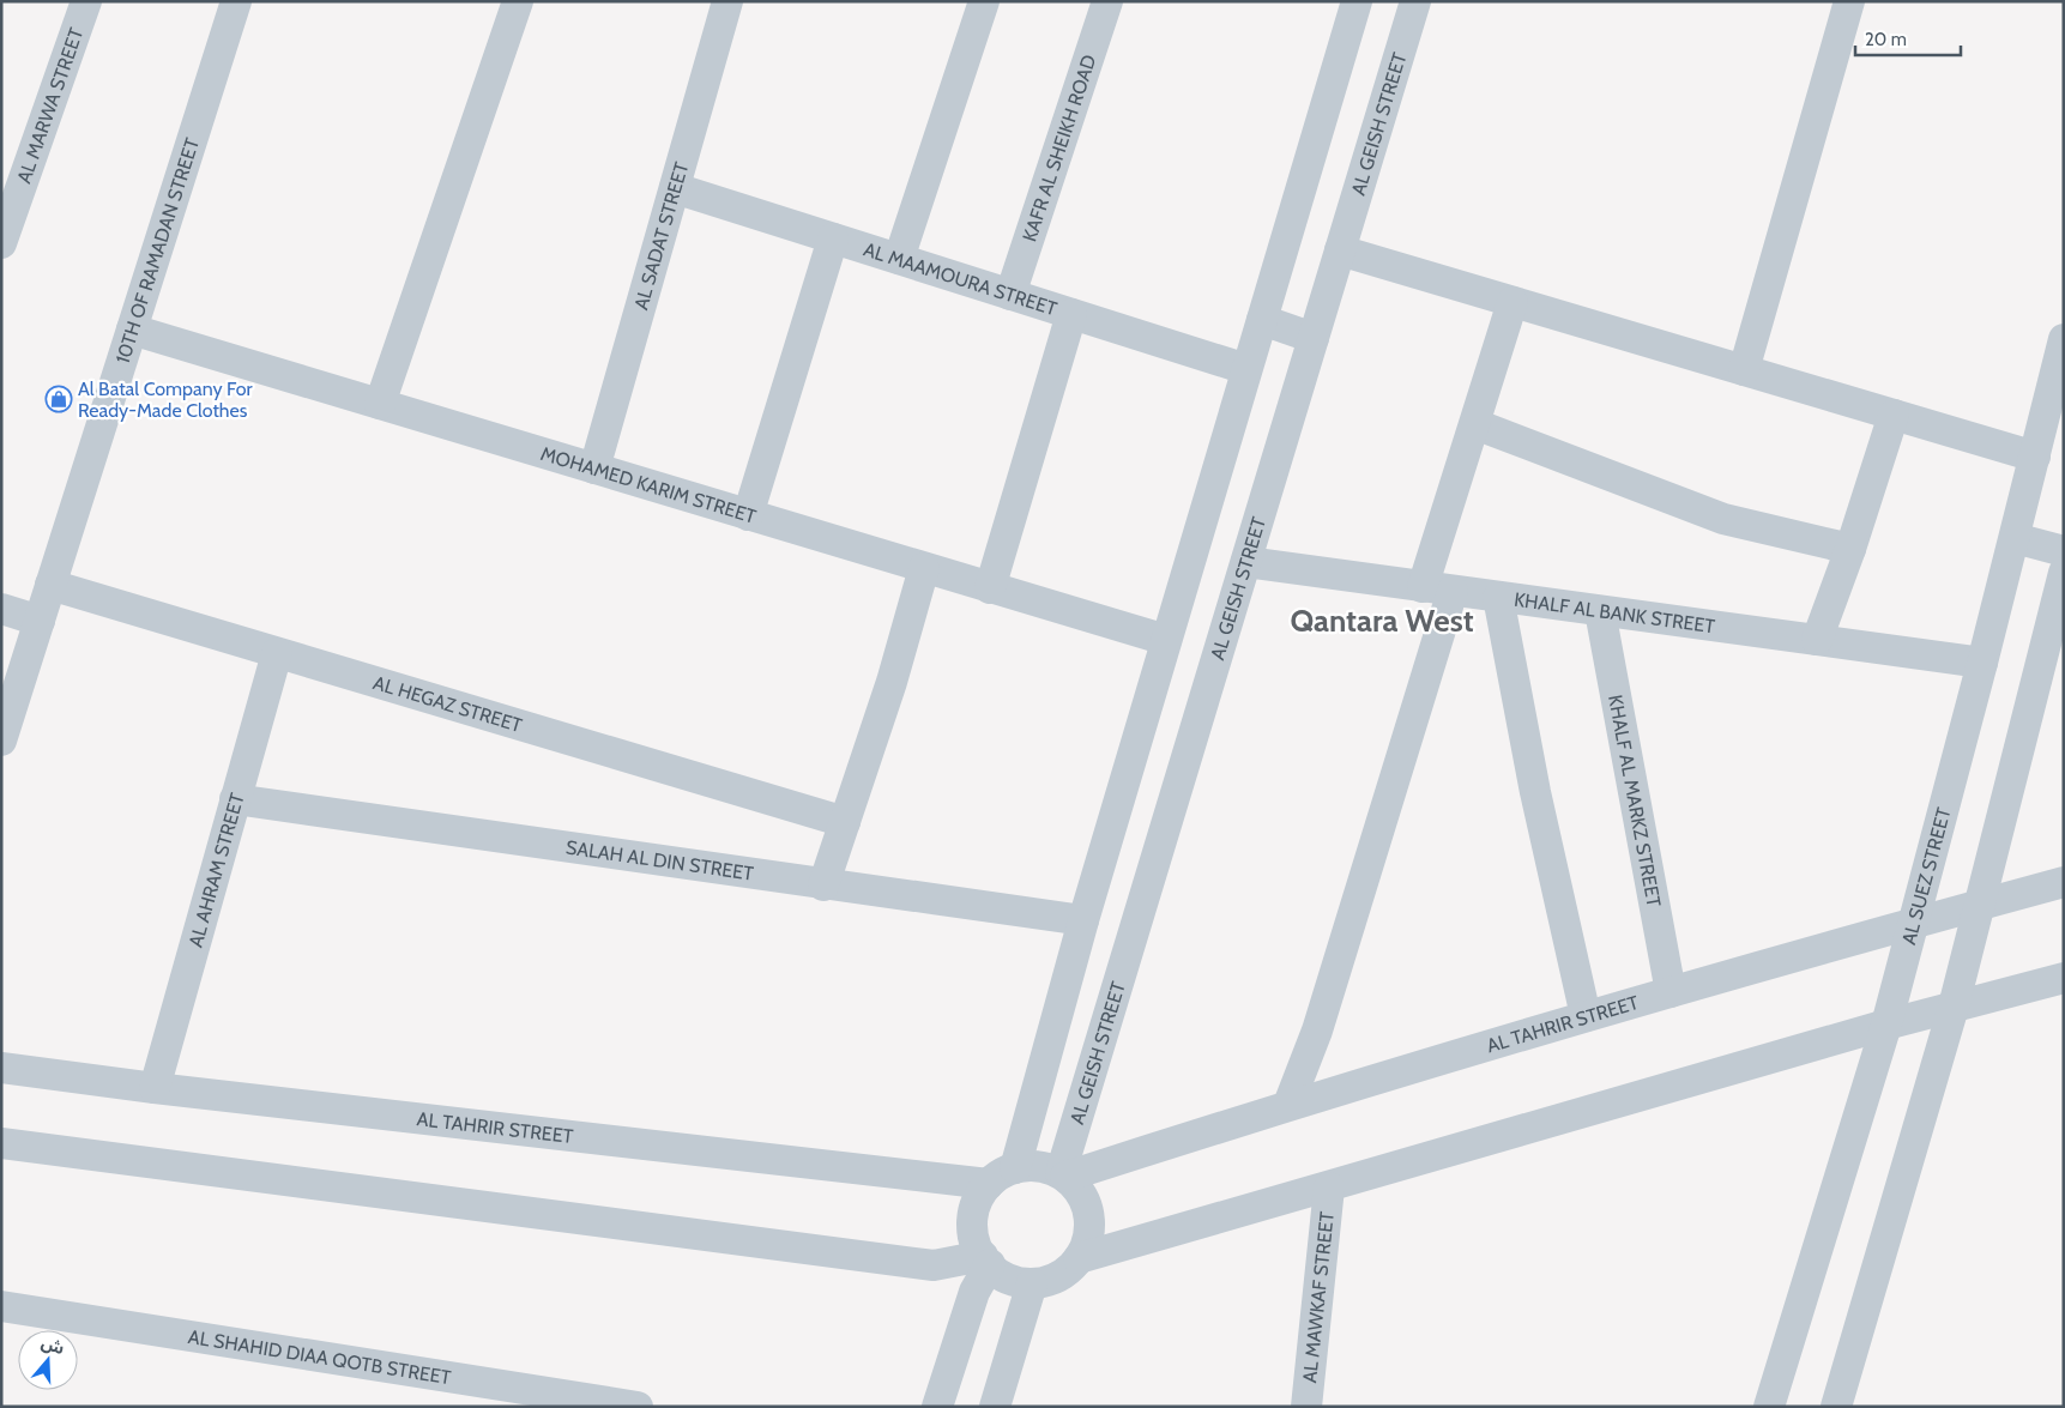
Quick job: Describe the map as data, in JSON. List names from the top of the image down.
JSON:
{
  "streets": {
    "street": [
      "AL MARWA STREET",
      "AL GEISH STREET",
      "KAFR AL SHEIKH ROAD",
      "AL SADAT STREET",
      "10TH OF RAMADAN STREET",
      "AL MAAMOURA STREET",
      "MOHAMED KARIM STREET",
      "KHALF AL BANK STREET",
      "AL HEGAZ STREET",
      "KHALF AL MARKZ STREET",
      "SALAH AL DIN STREET",
      "AL AHRAM STREET",
      "AL SUEZ STREET",
      "AL TAHRIR STREET",
      "AL MAWKAF STREET",
      "AL SHAHID DIAA QOTB STREET"
    ]
  },
  "crossings": [
    ["AL GEISH STREET", "KHALF AL BANK STREET"],
    ["AL GEISH STREET", "AL TAHRIR STREET"],
    ["KAFR AL SHEIKH ROAD", "AL MAAMOURA STREET"],
    ["AL SADAT STREET", "AL MAAMOURA STREET"],
    ["AL SADAT STREET", "MOHAMED KARIM STREET"],
    ["10TH OF RAMADAN STREET", "MOHAMED KARIM STREET"],
    ["10TH OF RAMADAN STREET", "AL HEGAZ STREET"],
    ["KHALF AL BANK STREET", "KHALF AL MARKZ STREET"],
    ["KHALF AL BANK STREET", "AL SUEZ STREET"],
    ["AL HEGAZ STREET", "AL AHRAM STREET"],
    ["KHALF AL MARKZ STREET", "AL TAHRIR STREET"],
    ["SALAH AL DIN STREET", "AL AHRAM STREET"],
    ["AL AHRAM STREET", "AL TAHRIR STREET"],
    ["AL SUEZ STREET", "AL TAHRIR STREET"]
  ],
  "districts": ["Qantara West"],
  "places": {
    "shop": ["Al Batal Company For Ready-Made Clothes"]
  },
  "scale_bar": "20 m",
  "north": "top"
}
